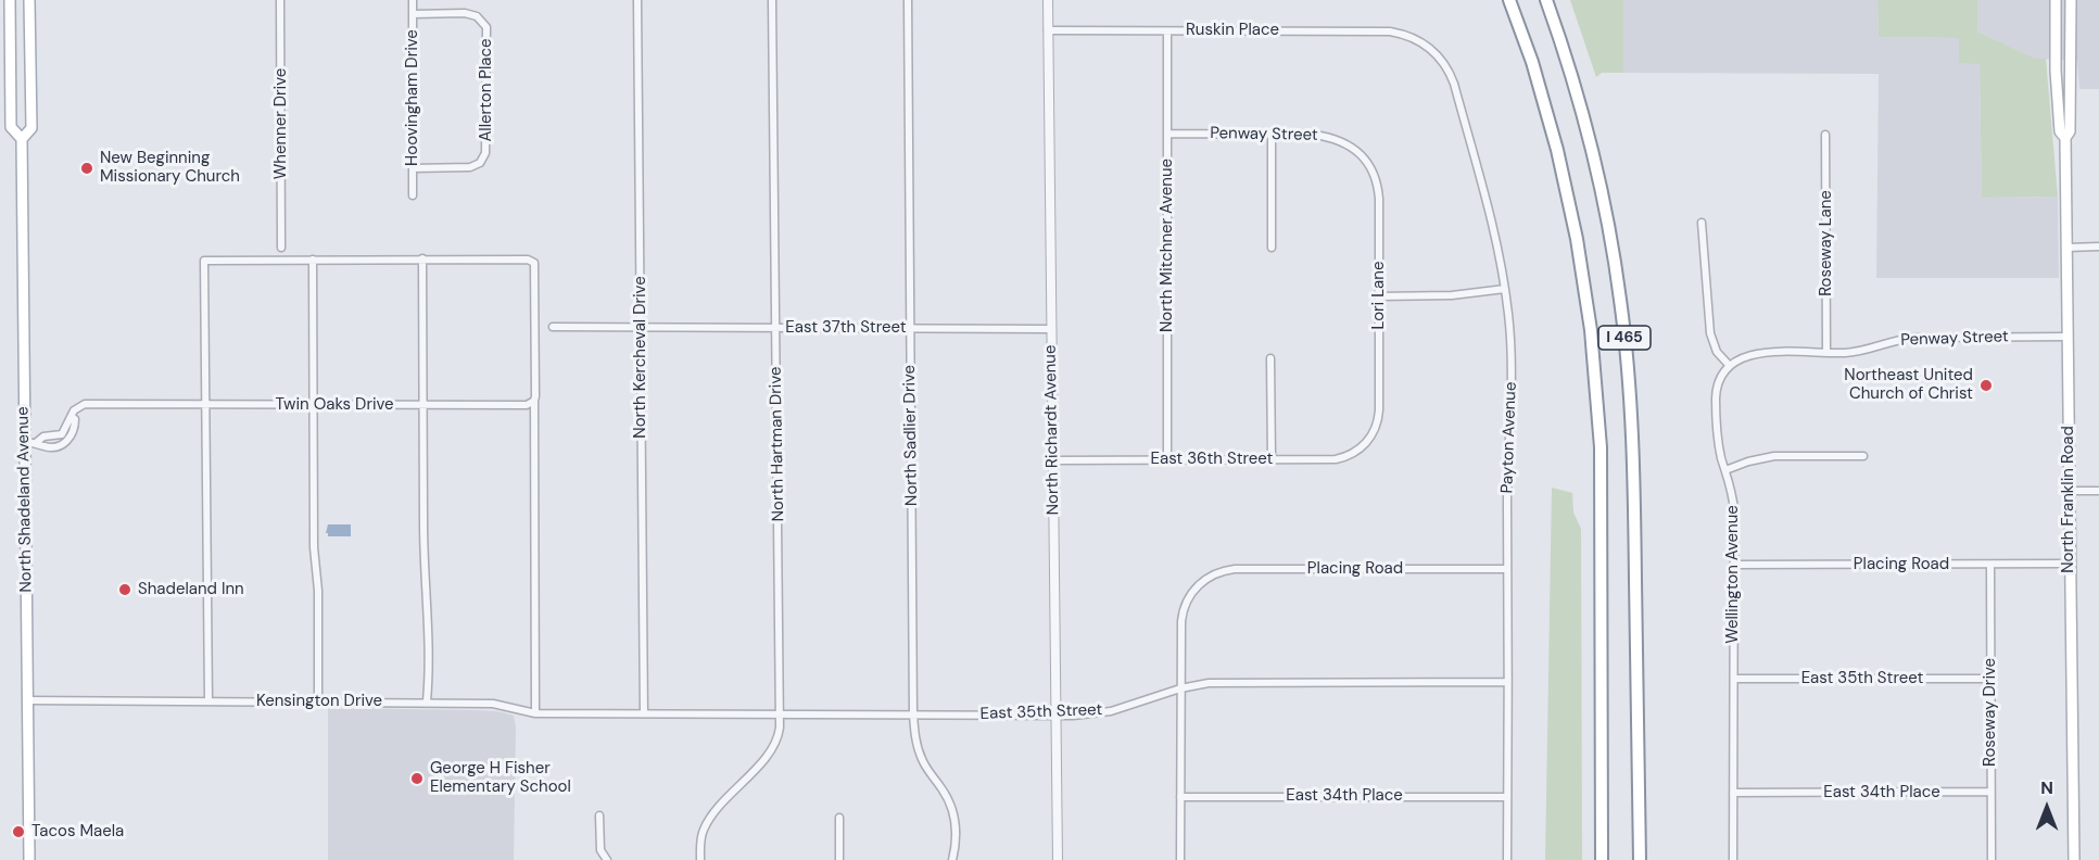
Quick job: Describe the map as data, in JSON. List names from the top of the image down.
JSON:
{
  "streets": {
    "highway": ["I 465"],
    "main road": ["North Shadeland Avenue", "North Franklin Road"],
    "street": [
      "Ruskin Place",
      "Allerton Place",
      "Hoovingham Drive",
      "Whenner Drive",
      "Penway Street",
      "Roseway Lane",
      "North Mitchner Avenue",
      "Lori Lane",
      "East 37th Street",
      "North Kercheval Drive",
      "Twin Oaks Drive",
      "North Richardt Avenue",
      "North Sadlier Drive",
      "Payton Avenue",
      "North Hartman Drive",
      "East 36th Street",
      "Placing Road",
      "Wellington Avenue",
      "East 35th Street",
      "Kensington Drive",
      "Roseway Drive",
      "East 34th Place"
    ]
  },
  "crossings": [
    ["Ruskin Place", "North Mitchner Avenue"],
    ["Ruskin Place", "North Richardt Avenue"],
    ["Ruskin Place", "Payton Avenue"],
    ["Allerton Place", "Hoovingham Drive"],
    ["Penway Street", "Roseway Lane"],
    ["Penway Street", "North Mitchner Avenue"],
    ["Penway Street", "Lori Lane"],
    ["Penway Street", "North Franklin Road"],
    ["Penway Street", "Wellington Avenue"],
    ["North Mitchner Avenue", "East 36th Street"],
    ["Lori Lane", "East 36th Street"],
    ["East 37th Street", "North Kercheval Drive"],
    ["East 37th Street", "North Richardt Avenue"],
    ["East 37th Street", "North Sadlier Drive"],
    ["East 37th Street", "North Hartman Drive"],
    ["North Kercheval Drive", "East 35th Street"],
    ["Twin Oaks Drive", "North Shadeland Avenue"],
    ["North Richardt Avenue", "East 36th Street"],
    ["North Richardt Avenue", "East 35th Street"],
    ["North Sadlier Drive", "East 35th Street"],
    ["Payton Avenue", "Placing Road"],
    ["Payton Avenue", "East 35th Street"],
    ["Payton Avenue", "East 34th Place"],
    ["North Hartman Drive", "East 35th Street"],
    ["North Shadeland Avenue", "Kensington Drive"],
    ["North Franklin Road", "Placing Road"],
    ["Placing Road", "Wellington Avenue"],
    ["Placing Road", "East 35th Street"],
    ["Placing Road", "Roseway Drive"],
    ["Wellington Avenue", "East 35th Street"],
    ["Wellington Avenue", "East 34th Place"],
    ["East 35th Street", "Kensington Drive"],
    ["East 35th Street", "Roseway Drive"],
    ["Roseway Drive", "East 34th Place"]
  ],
  "places": [
    "New Beginning Missionary Church",
    "Northeast United Church of Christ",
    "Shadeland Inn",
    "George H Fisher Elementary School",
    "Tacos Maela"
  ],
  "north": "top"
}
